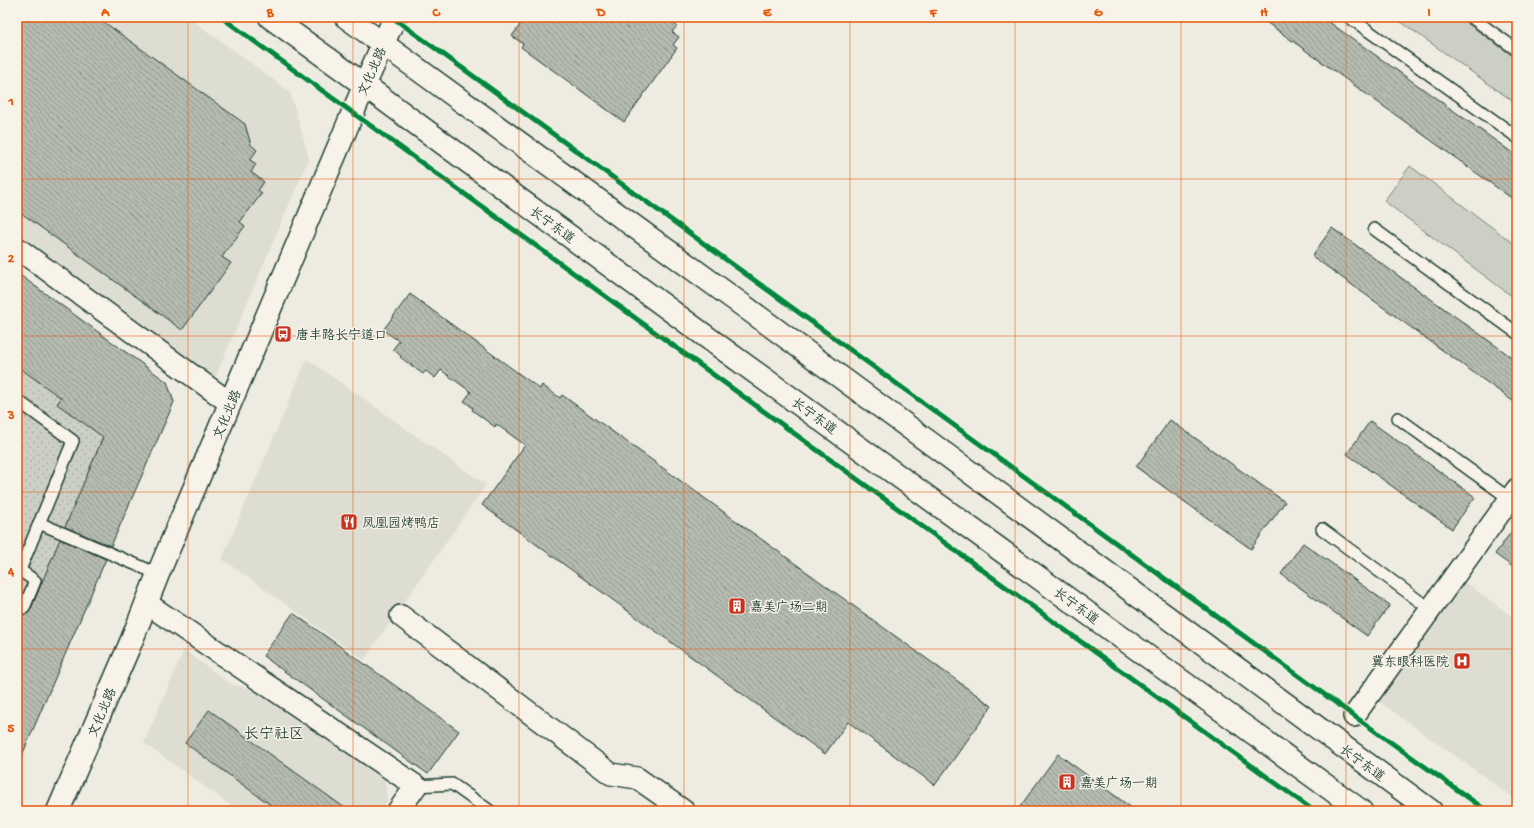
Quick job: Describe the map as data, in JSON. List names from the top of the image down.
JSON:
{
  "streets": {
    "main road": ["文化北路", "长宁东道"]
  },
  "crossings": [
    ["文化北路", "长宁东道"]
  ],
  "districts": ["长宁社区"],
  "places": {
    "bus stop": ["唐丰路长宁道口"],
    "restaurant": ["凤凰园烤鸭店"],
    "building": ["嘉美广场二期", "嘉美广场一期"],
    "hospital": ["冀东眼科医院"]
  },
  "grid": {
    "columns": [
      "A",
      "B",
      "C",
      "D",
      "E",
      "F",
      "G",
      "H",
      "I"
    ],
    "rows": [
      "1",
      "2",
      "3",
      "4",
      "5"
    ]
  }
}
